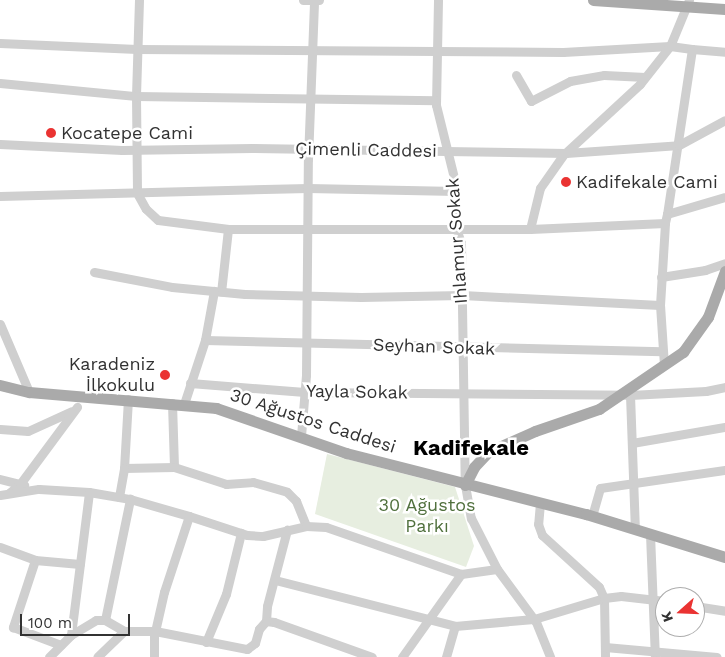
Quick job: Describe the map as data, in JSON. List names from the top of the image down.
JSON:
{
  "streets": {
    "main road": ["30 Ağustos Caddesi"],
    "street": [
      "Çimenli Caddesi",
      "Ihlamur Sokak",
      "Seyhan Sokak",
      "Yayla Sokak"
    ]
  },
  "crossings": [
    ["Çimenli Caddesi", "Ihlamur Sokak"],
    ["Ihlamur Sokak", "Seyhan Sokak"],
    ["Ihlamur Sokak", "Yayla Sokak"],
    ["Ihlamur Sokak", "30 Ağustos Caddesi"]
  ],
  "districts": ["Kadifekale"],
  "parks": ["30 Ağustos Parkı"],
  "places": ["Kocatepe Cami", "Kadifekale Cami", "Karadeniz İlkokulu"],
  "scale_bar": "100 m",
  "north": "left"
}
